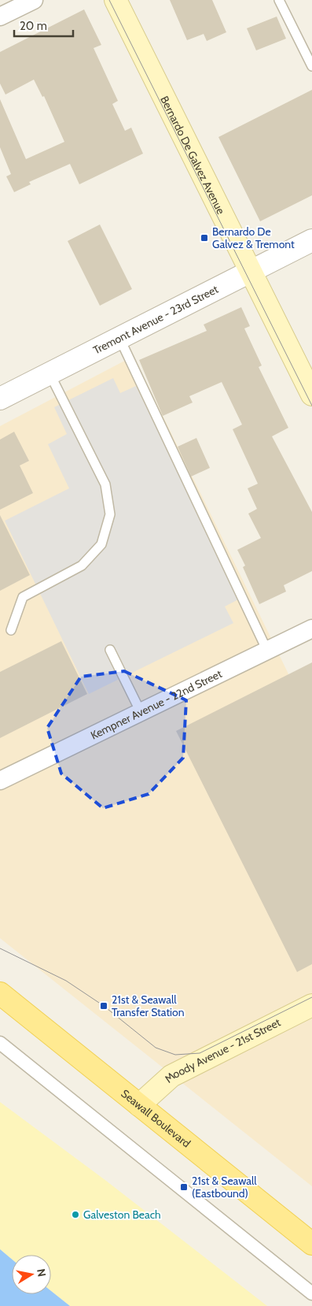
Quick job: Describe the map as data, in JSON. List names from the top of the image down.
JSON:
{
  "streets": {
    "main road": ["Bernardo De Galvez Avenue", "Moody Avenue - 21st Street", "Seawall Boulevard"],
    "street": ["Tremont Avenue - 23rd Street", "Kempner Avenue - 22nd Street"]
  },
  "crossings": [
    ["Bernardo De Galvez Avenue", "Tremont Avenue - 23rd Street"],
    ["Moody Avenue - 21st Street", "Seawall Boulevard"]
  ],
  "places": {
    "transit": ["Bernardo De Galvez & Tremont", "21st & Seawall Transfer Station", "21st & Seawall (Eastbound)"],
    "other": ["Galveston Beach"]
  },
  "scale_bar": "20 m",
  "north": "right"
}
